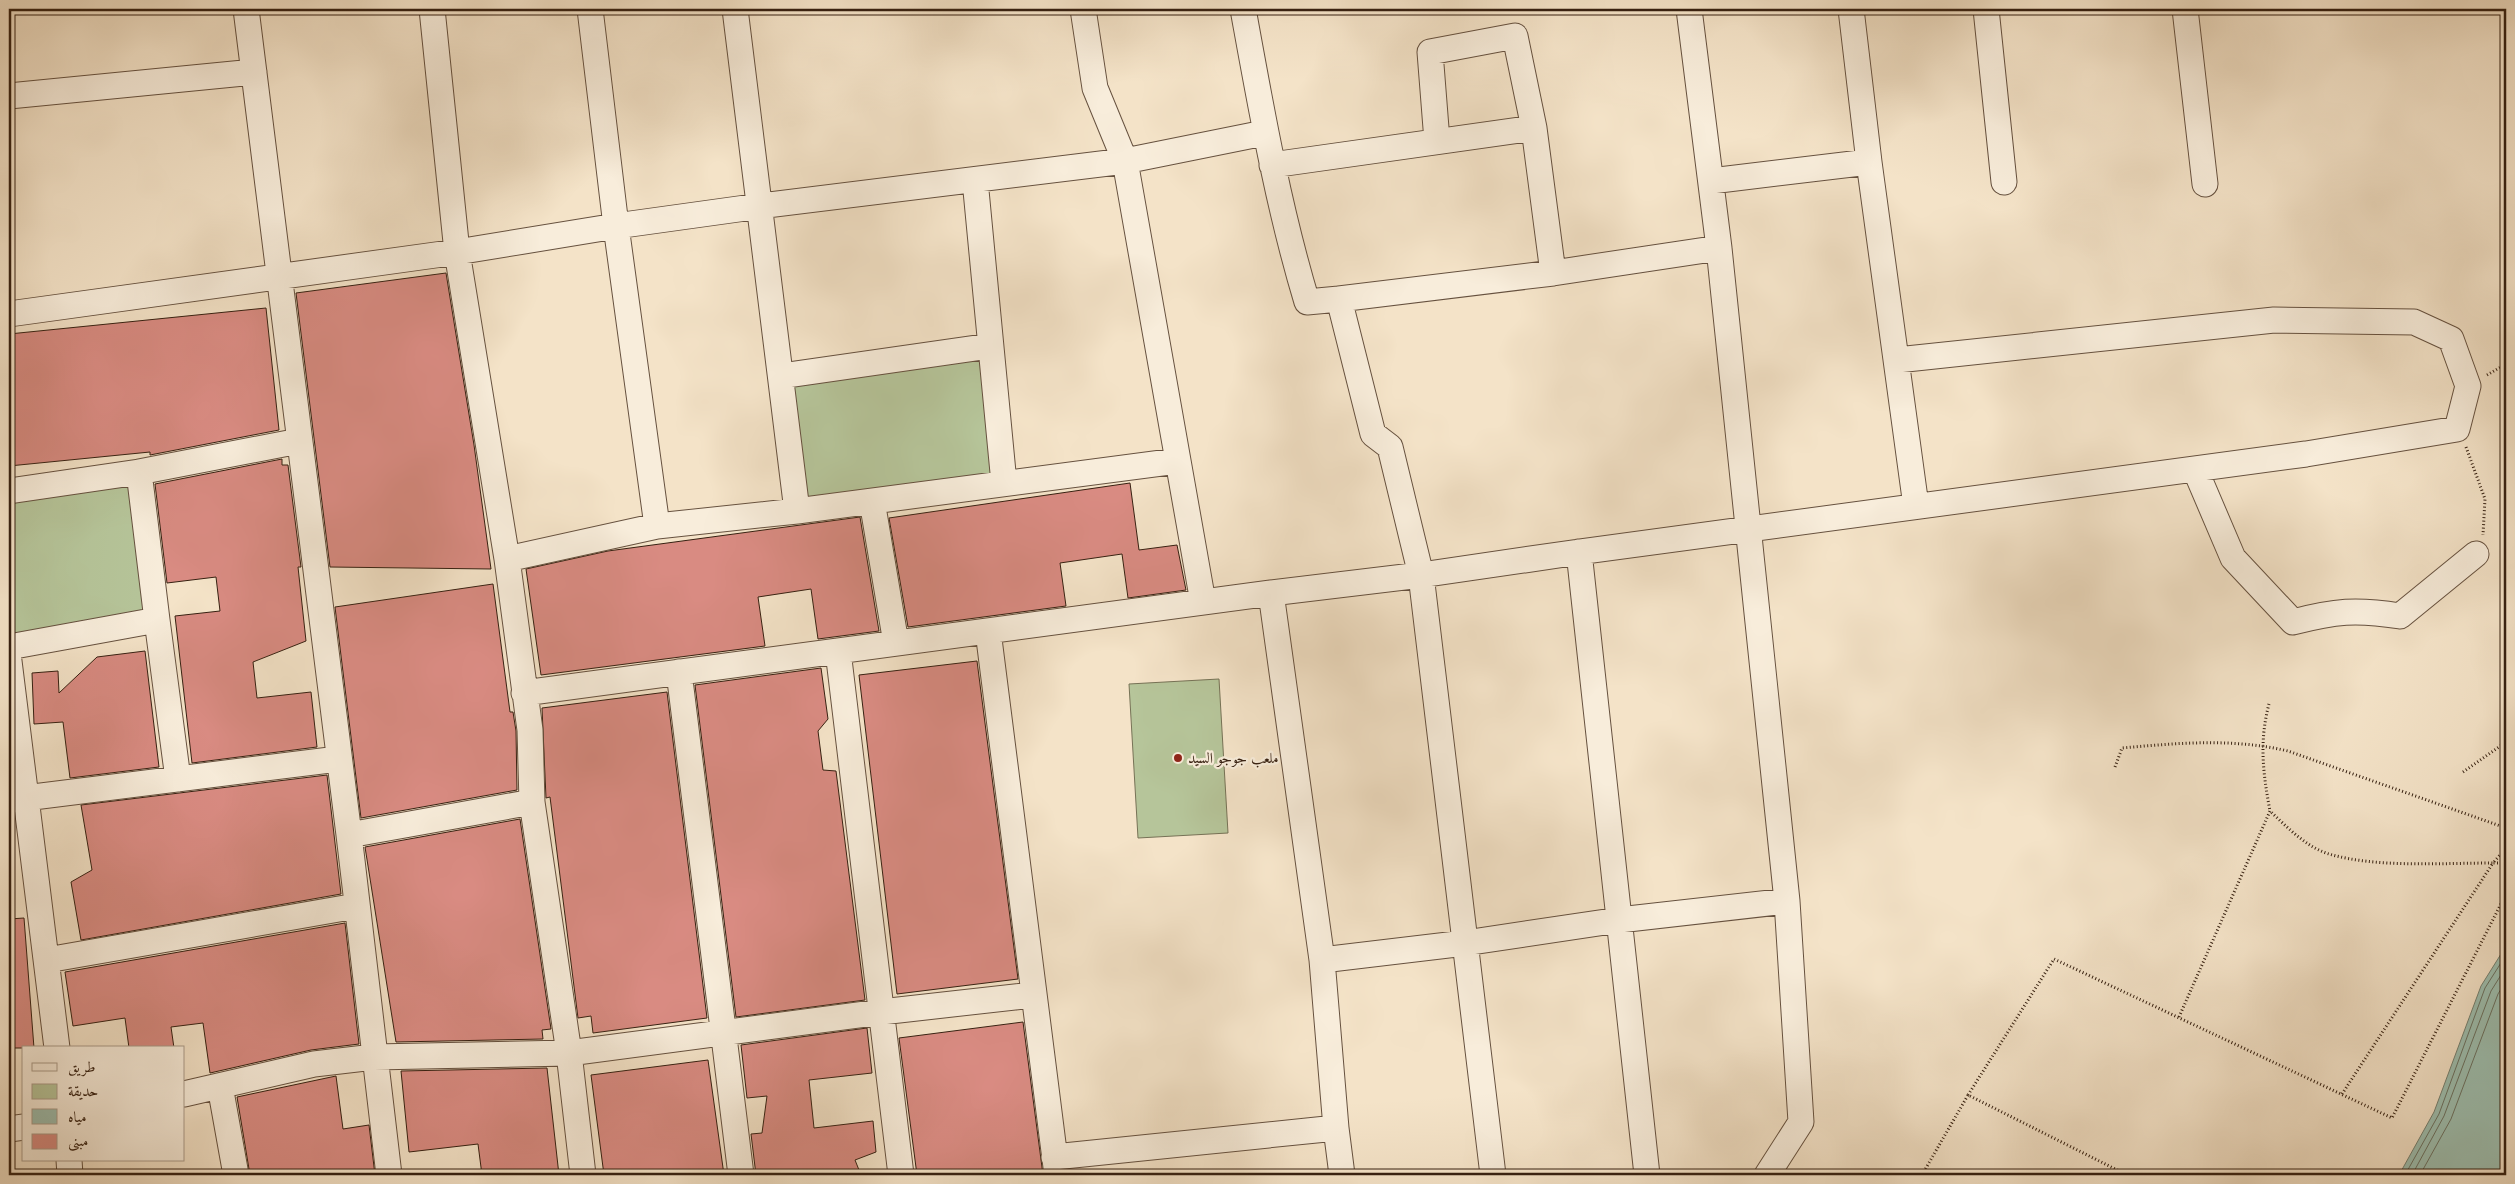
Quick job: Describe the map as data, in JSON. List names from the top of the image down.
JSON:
{
  "places": ["ملعب جوجو السيد"],
  "legend": [
    "طريق",
    "حديقة",
    "مياه",
    "مبنى"
  ]
}
